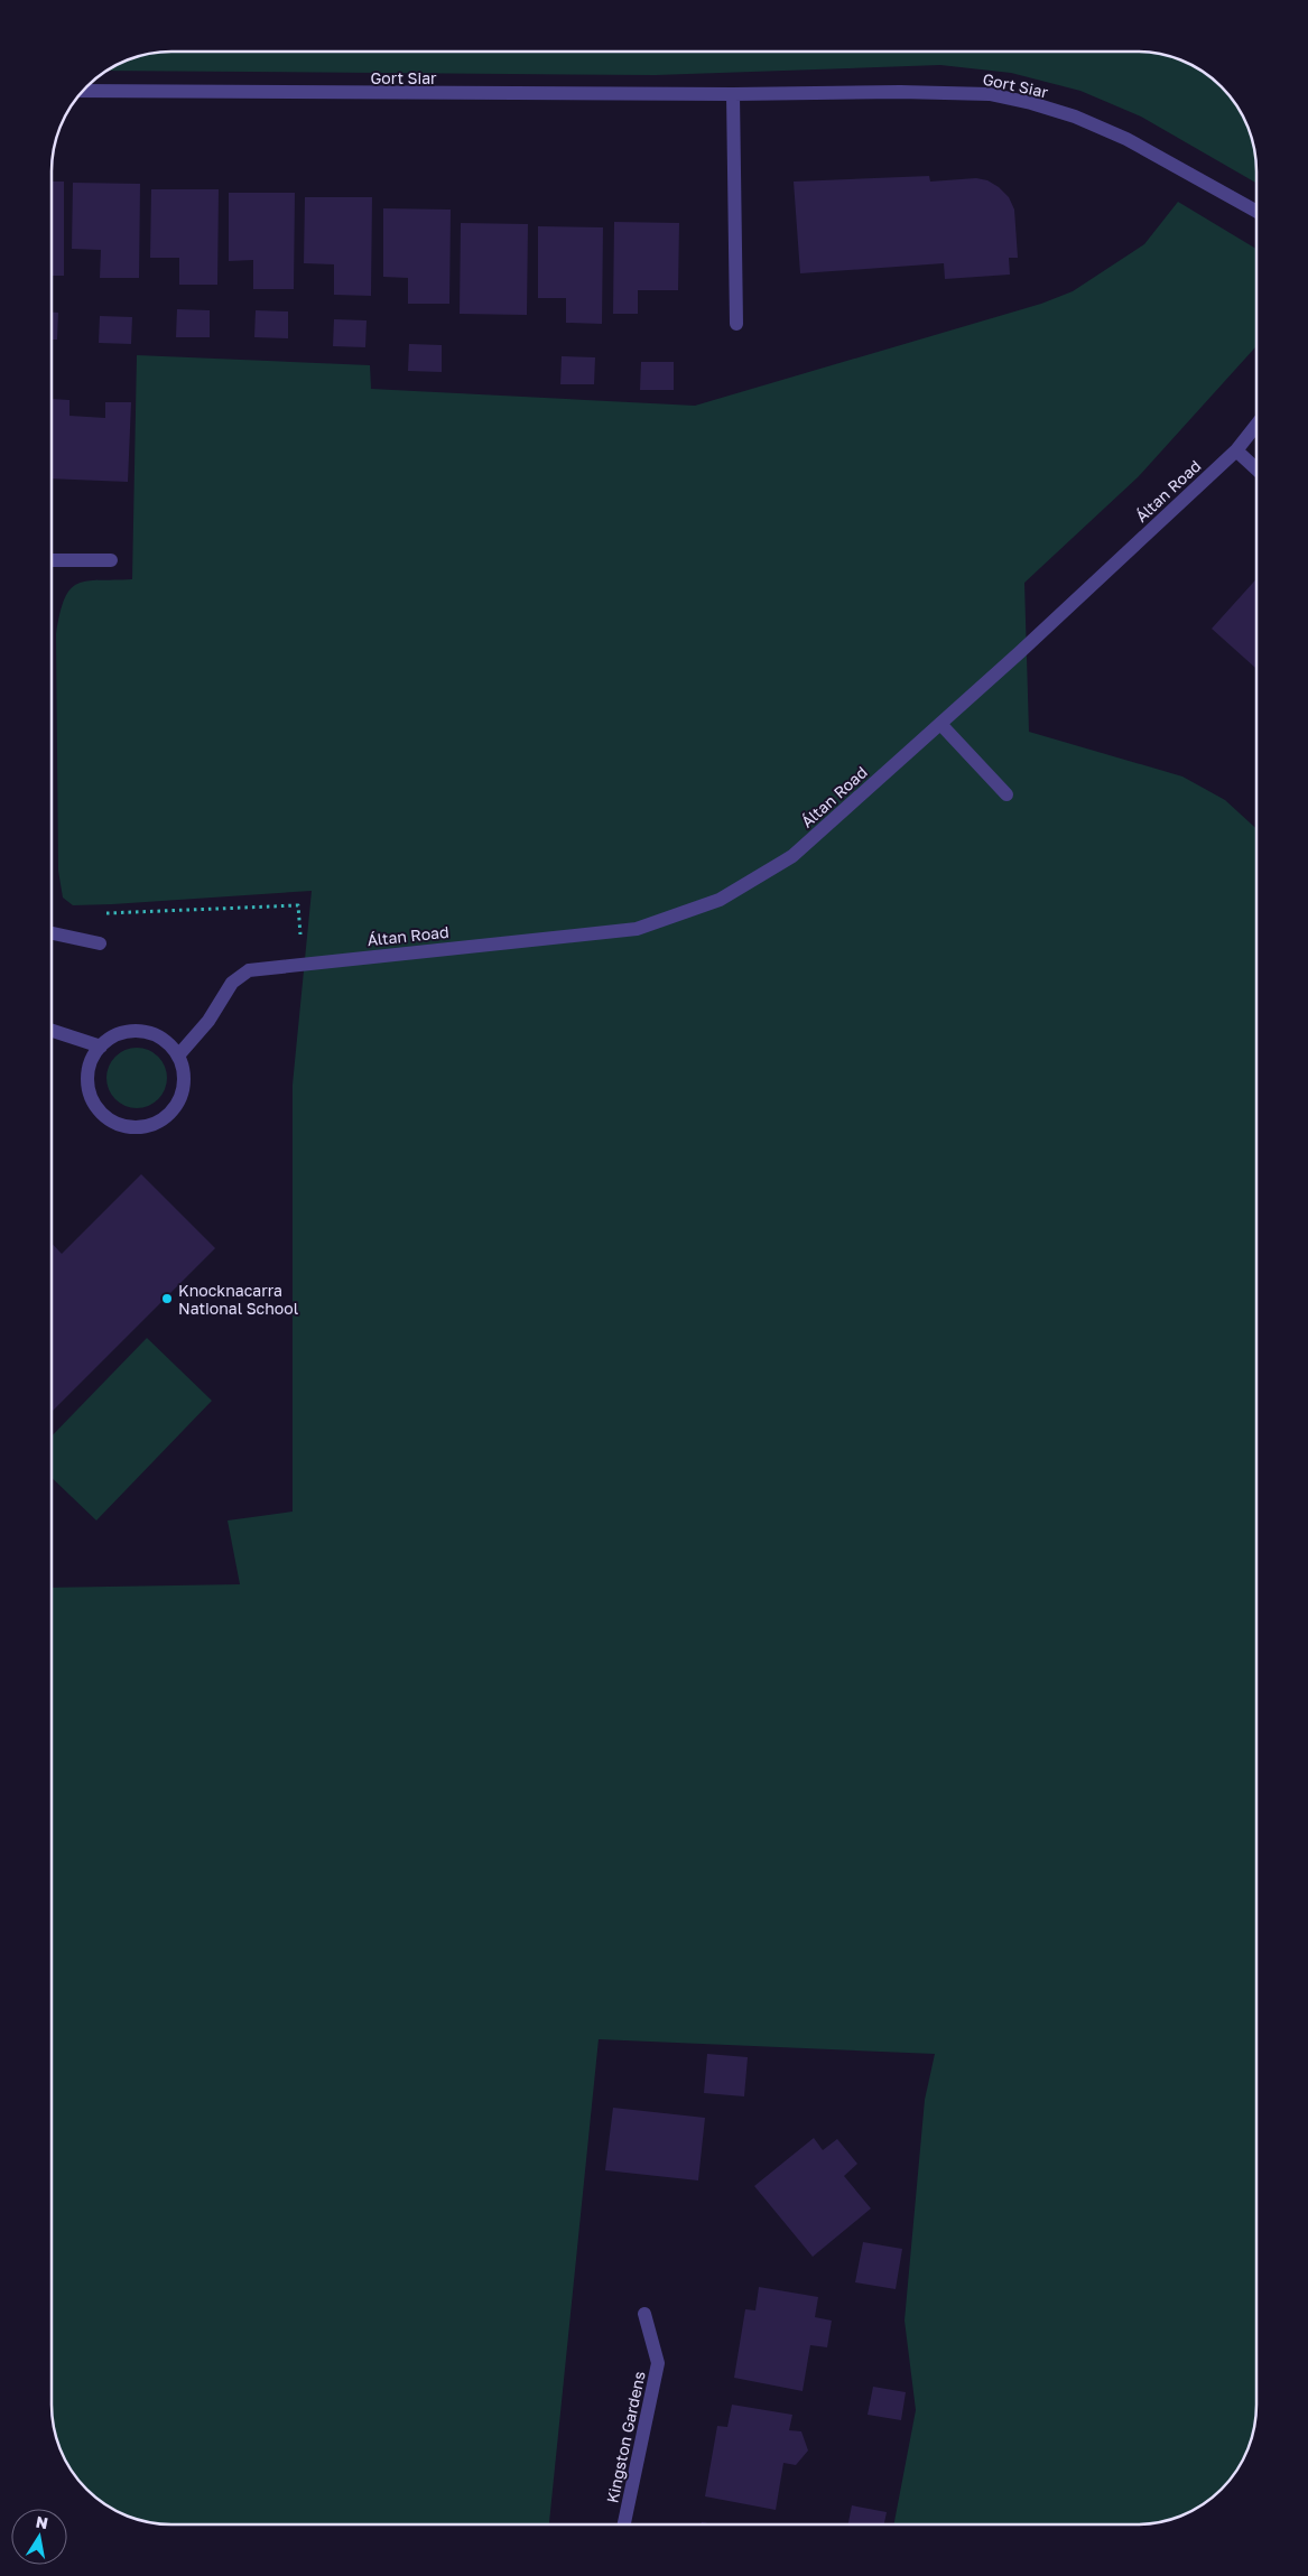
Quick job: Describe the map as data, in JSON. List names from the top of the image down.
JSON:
{
  "streets": {
    "street": ["Gort Siar", "Áltan Road", "Kingston Gardens"]
  },
  "places": ["Knocknacarra National School"],
  "north": "top"
}
